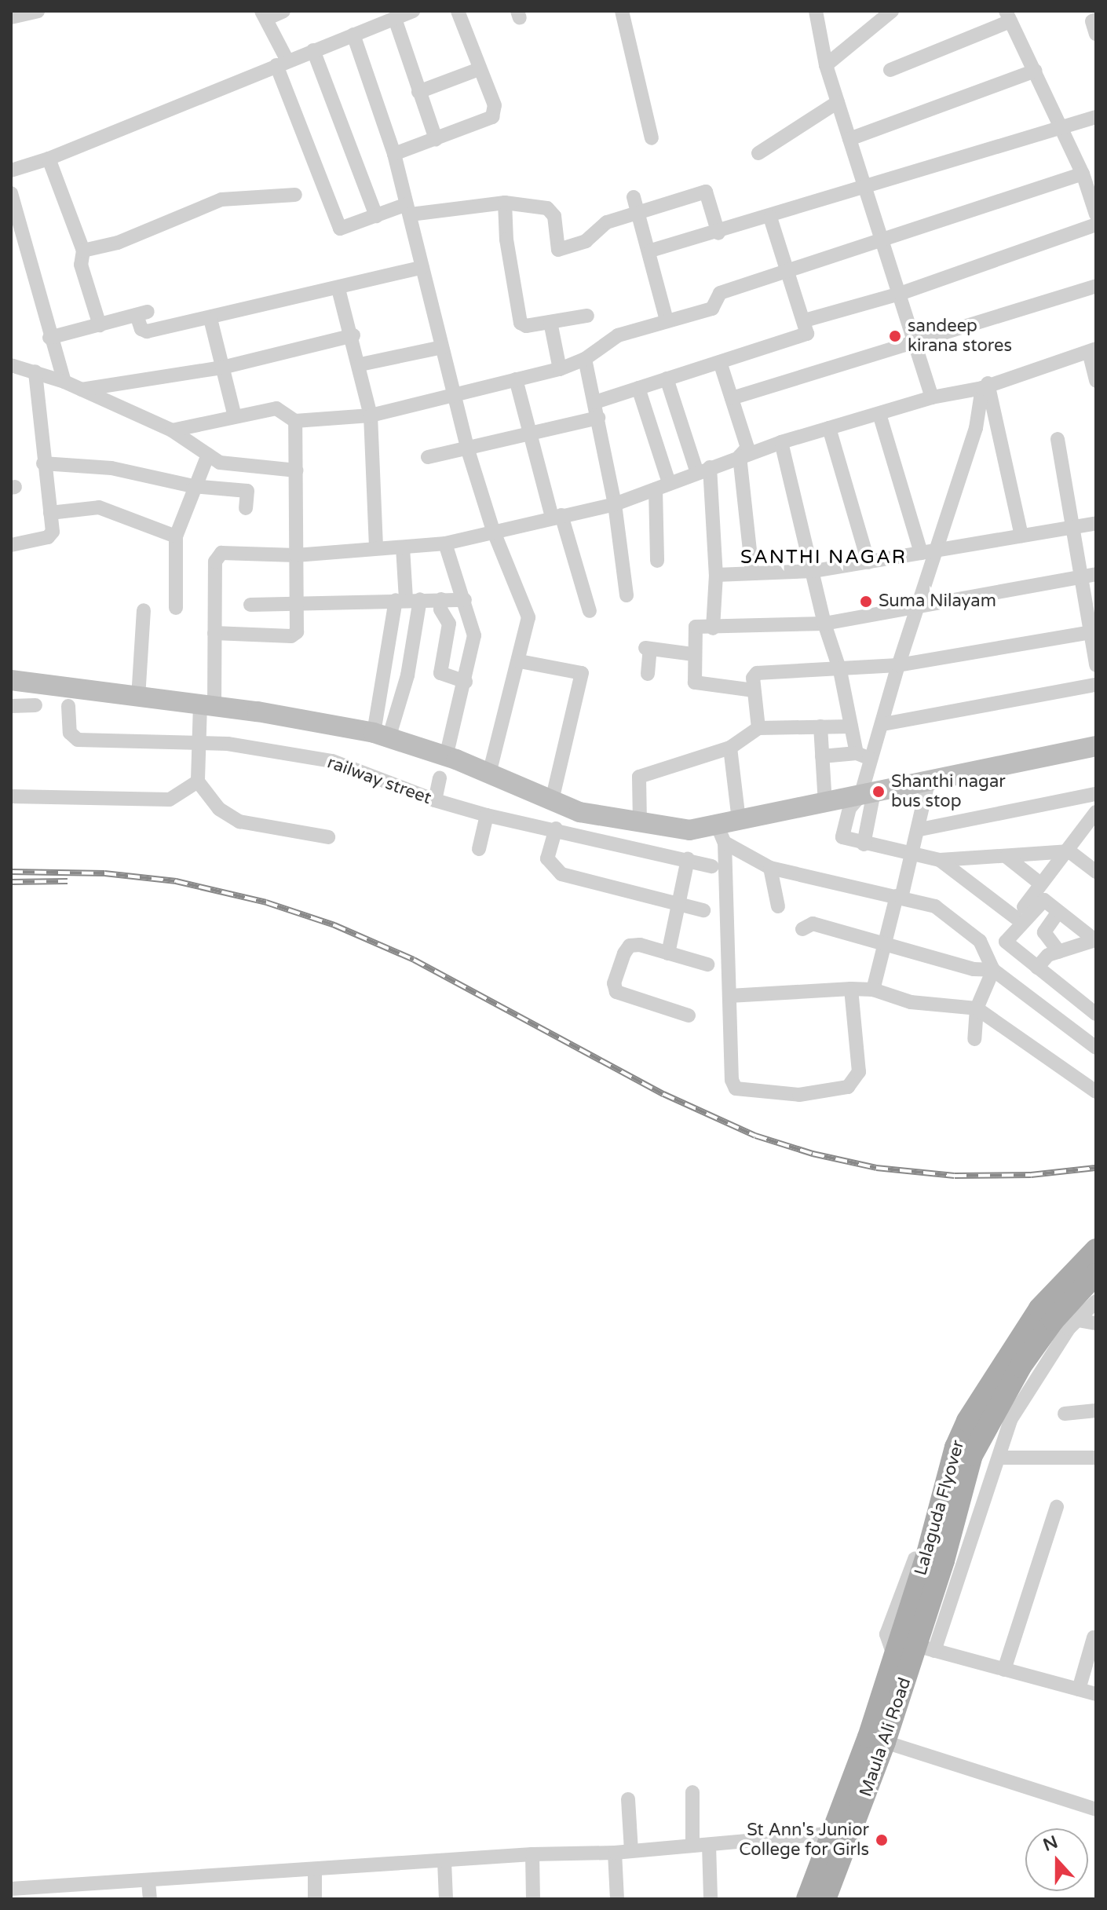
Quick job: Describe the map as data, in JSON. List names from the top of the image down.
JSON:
{
  "streets": {
    "main road": ["Lalaguda Flyover", "Maula Ali Road"],
    "street": ["railway street"]
  },
  "crossings": [
    ["Lalaguda Flyover", "Maula Ali Road"]
  ],
  "districts": ["SANTHI NAGAR"],
  "places": [
    "sandeep kirana stores",
    "Suma Nilayam",
    "Shanthi nagar bus stop",
    "St Ann's Junior College for Girls"
  ],
  "north": "top"
}
